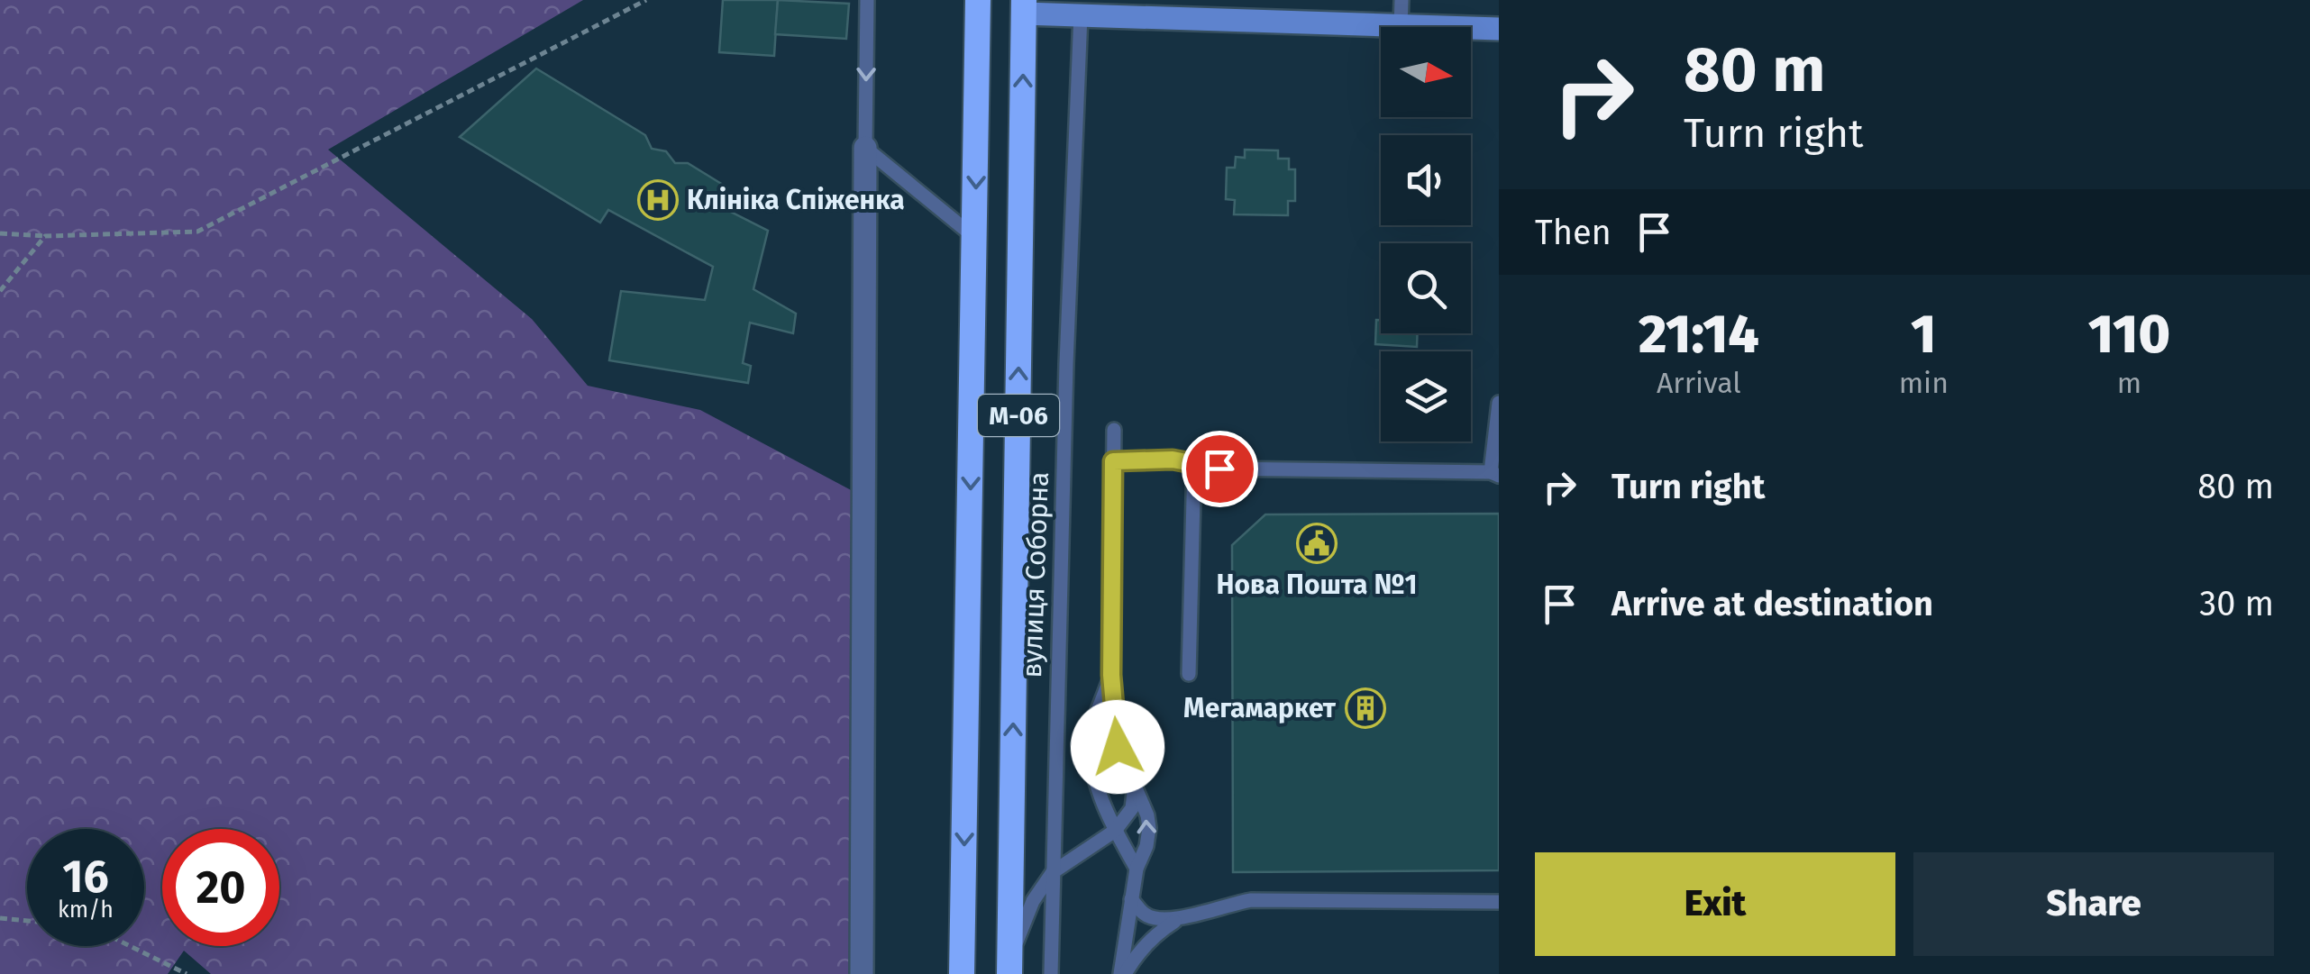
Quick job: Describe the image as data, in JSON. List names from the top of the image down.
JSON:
{
  "streets": {
    "highway": ["М-06"],
    "lane": ["вулиця Соборна"]
  },
  "places": {
    "hospital": ["Клініка Спіженка"],
    "public building": ["Нова Пошта №1"],
    "building": ["Мегамаркет"]
  },
  "north": "right",
  "page": {
    "turn": ["80 m", "Turn right"],
    "then": "Then",
    "eta": [
      "21:14",
      "Arrival",
      "1",
      "min",
      "110",
      "m"
    ],
    "list": [
      {
        "name": "Turn right",
        "value": "80 m"
      },
      {
        "name": "Arrive at destination",
        "value": "30 m"
      }
    ],
    "speed": "16 km/h",
    "limit": "20",
    "buttons": ["Exit", "Share"]
  }
}
